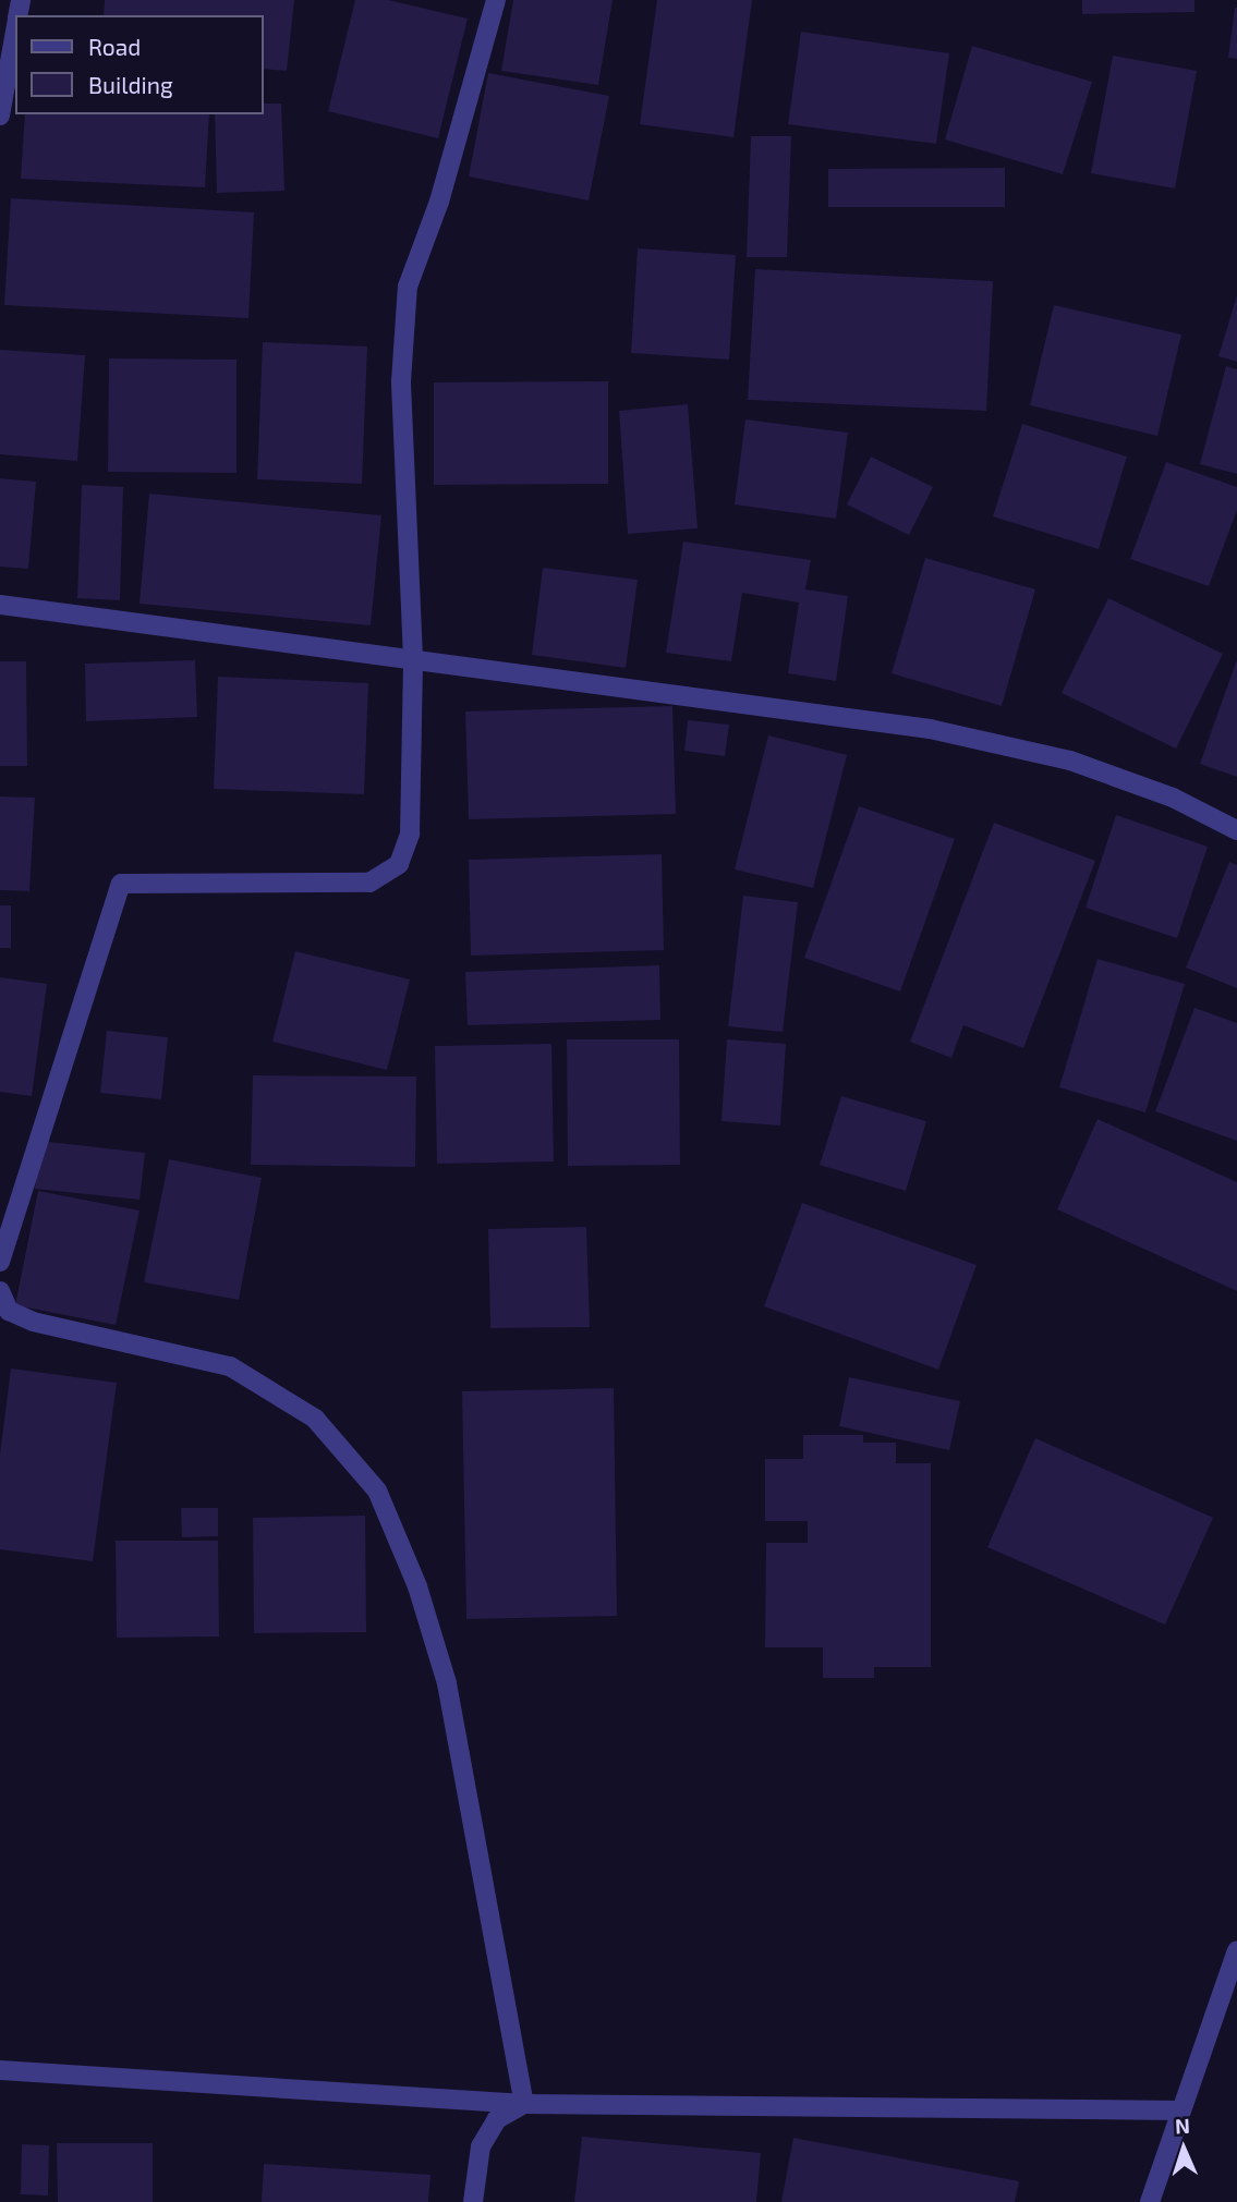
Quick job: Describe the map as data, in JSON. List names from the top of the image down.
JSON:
{
  "legend": ["Road", "Building"],
  "north": "top"
}
